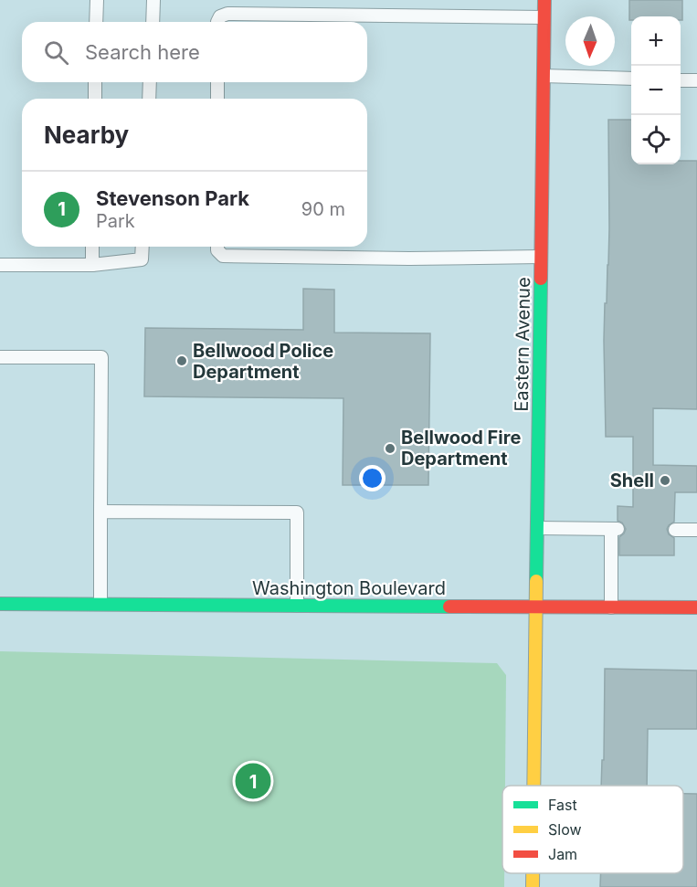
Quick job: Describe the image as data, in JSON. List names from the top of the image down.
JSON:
{
  "streets": {
    "street": ["Eastern Avenue", "Washington Boulevard"]
  },
  "crossings": [
    ["Eastern Avenue", "Washington Boulevard"]
  ],
  "places": ["Bellwood Police Department", "Bellwood Fire Department", "Shell"],
  "legend": ["Fast", "Slow", "Jam"],
  "north": "bottom",
  "page": {
    "map_buttons": ["+", "−"],
    "search": "Search here",
    "heading": "Nearby",
    "list": [
      {
        "mark": "1",
        "name": "Stevenson Park",
        "note": "Park",
        "value": "90 m"
      }
    ],
    "pins": "1"
  }
}
